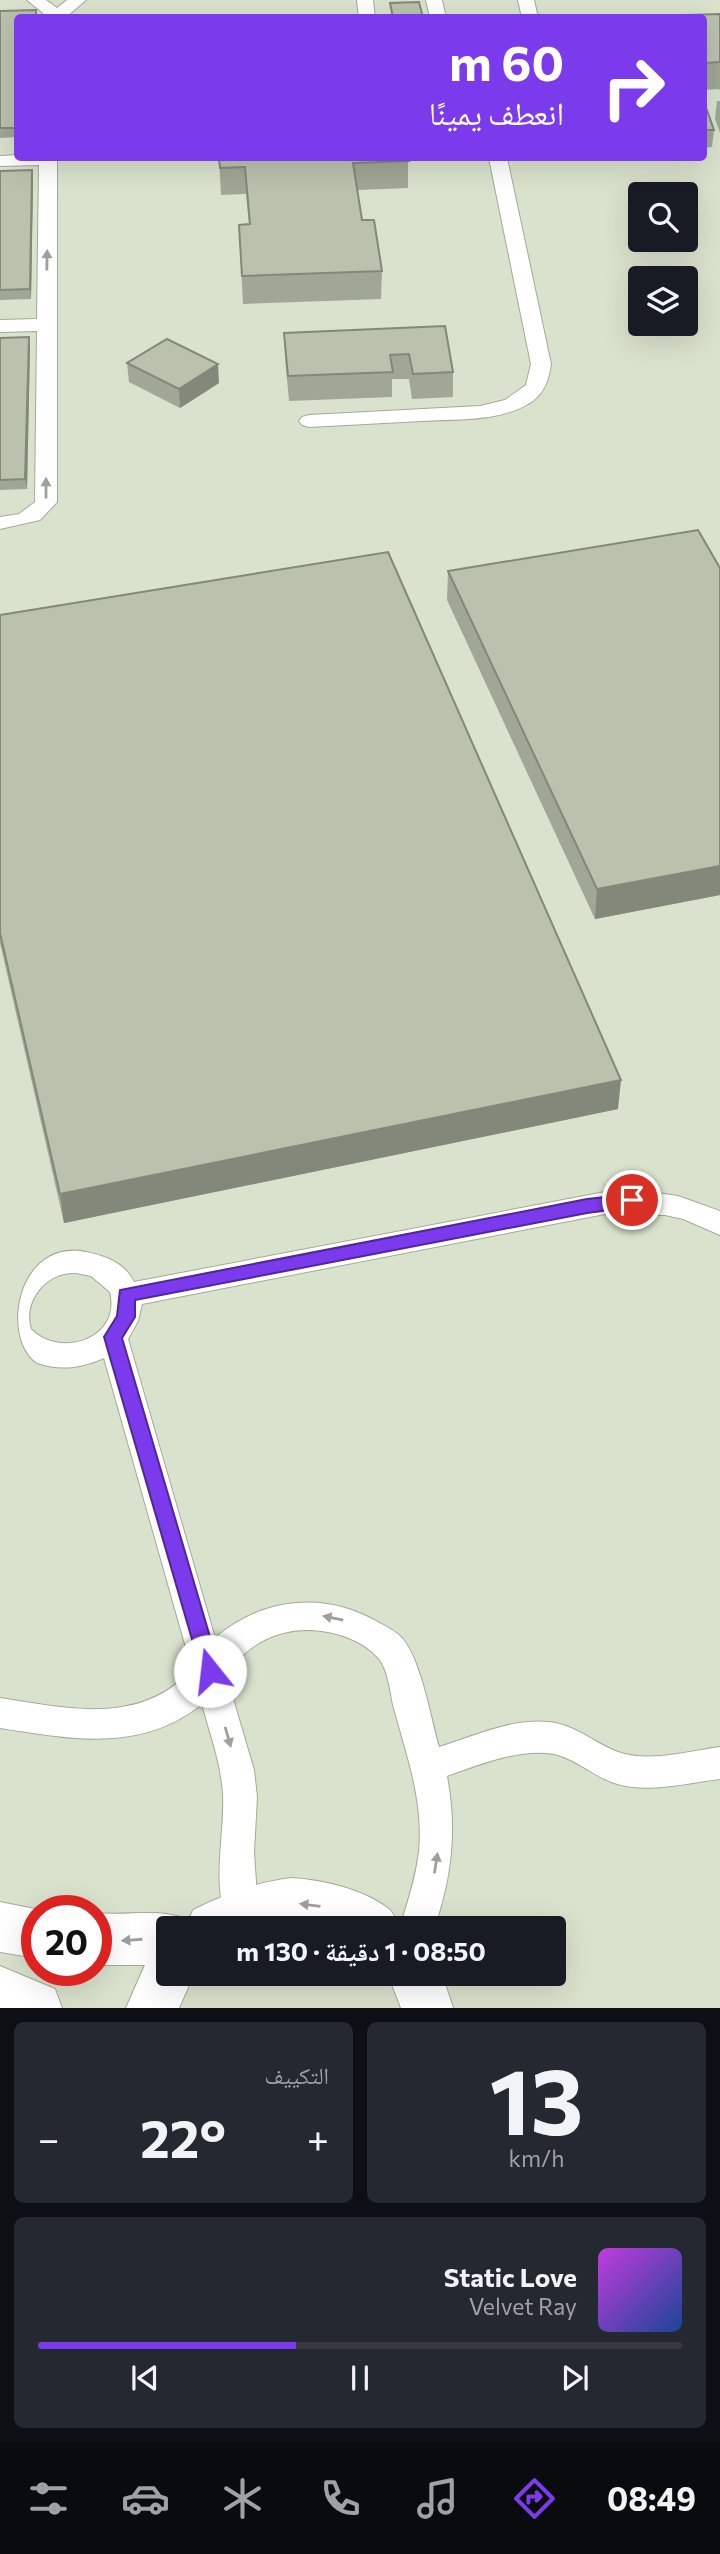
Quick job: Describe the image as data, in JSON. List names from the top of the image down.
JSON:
{
  "page": {
    "turn": ["60 m", "انعطف يمينًا"],
    "limit": "20",
    "trip": "08:50 · 1 دقيقة · 130 m",
    "tile": [
      ["13", "km/h"],
      "التكييف"
    ],
    "heat": ["−", "22°", "+"],
    "song": ["Static Love", "Velvet Ray"],
    "tabs": "08:49"
  }
}
